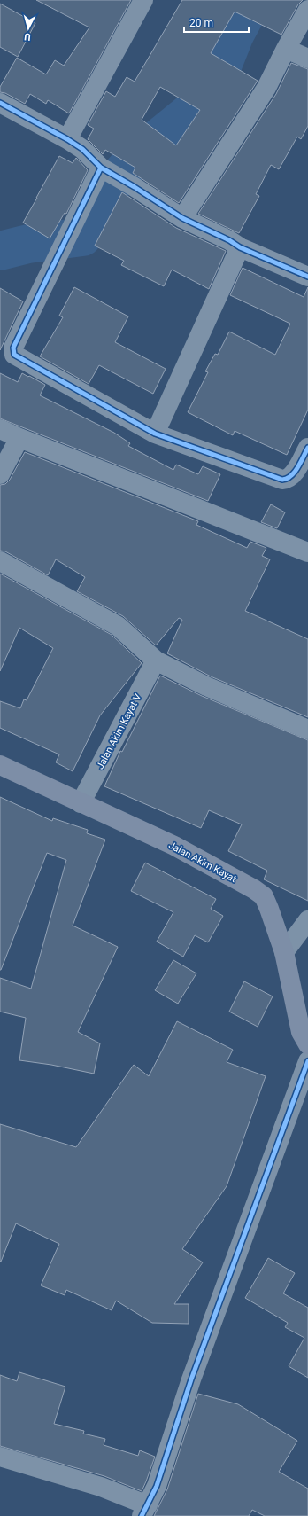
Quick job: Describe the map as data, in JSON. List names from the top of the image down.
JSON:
{
  "streets": {
    "main road": ["Jalan Akim Kayat"],
    "street": ["Jalan Akim Kayat V"]
  },
  "crossings": [
    ["Jalan Akim Kayat V", "Jalan Akim Kayat"]
  ],
  "scale_bar": "20 m",
  "north": "bottom"
}
